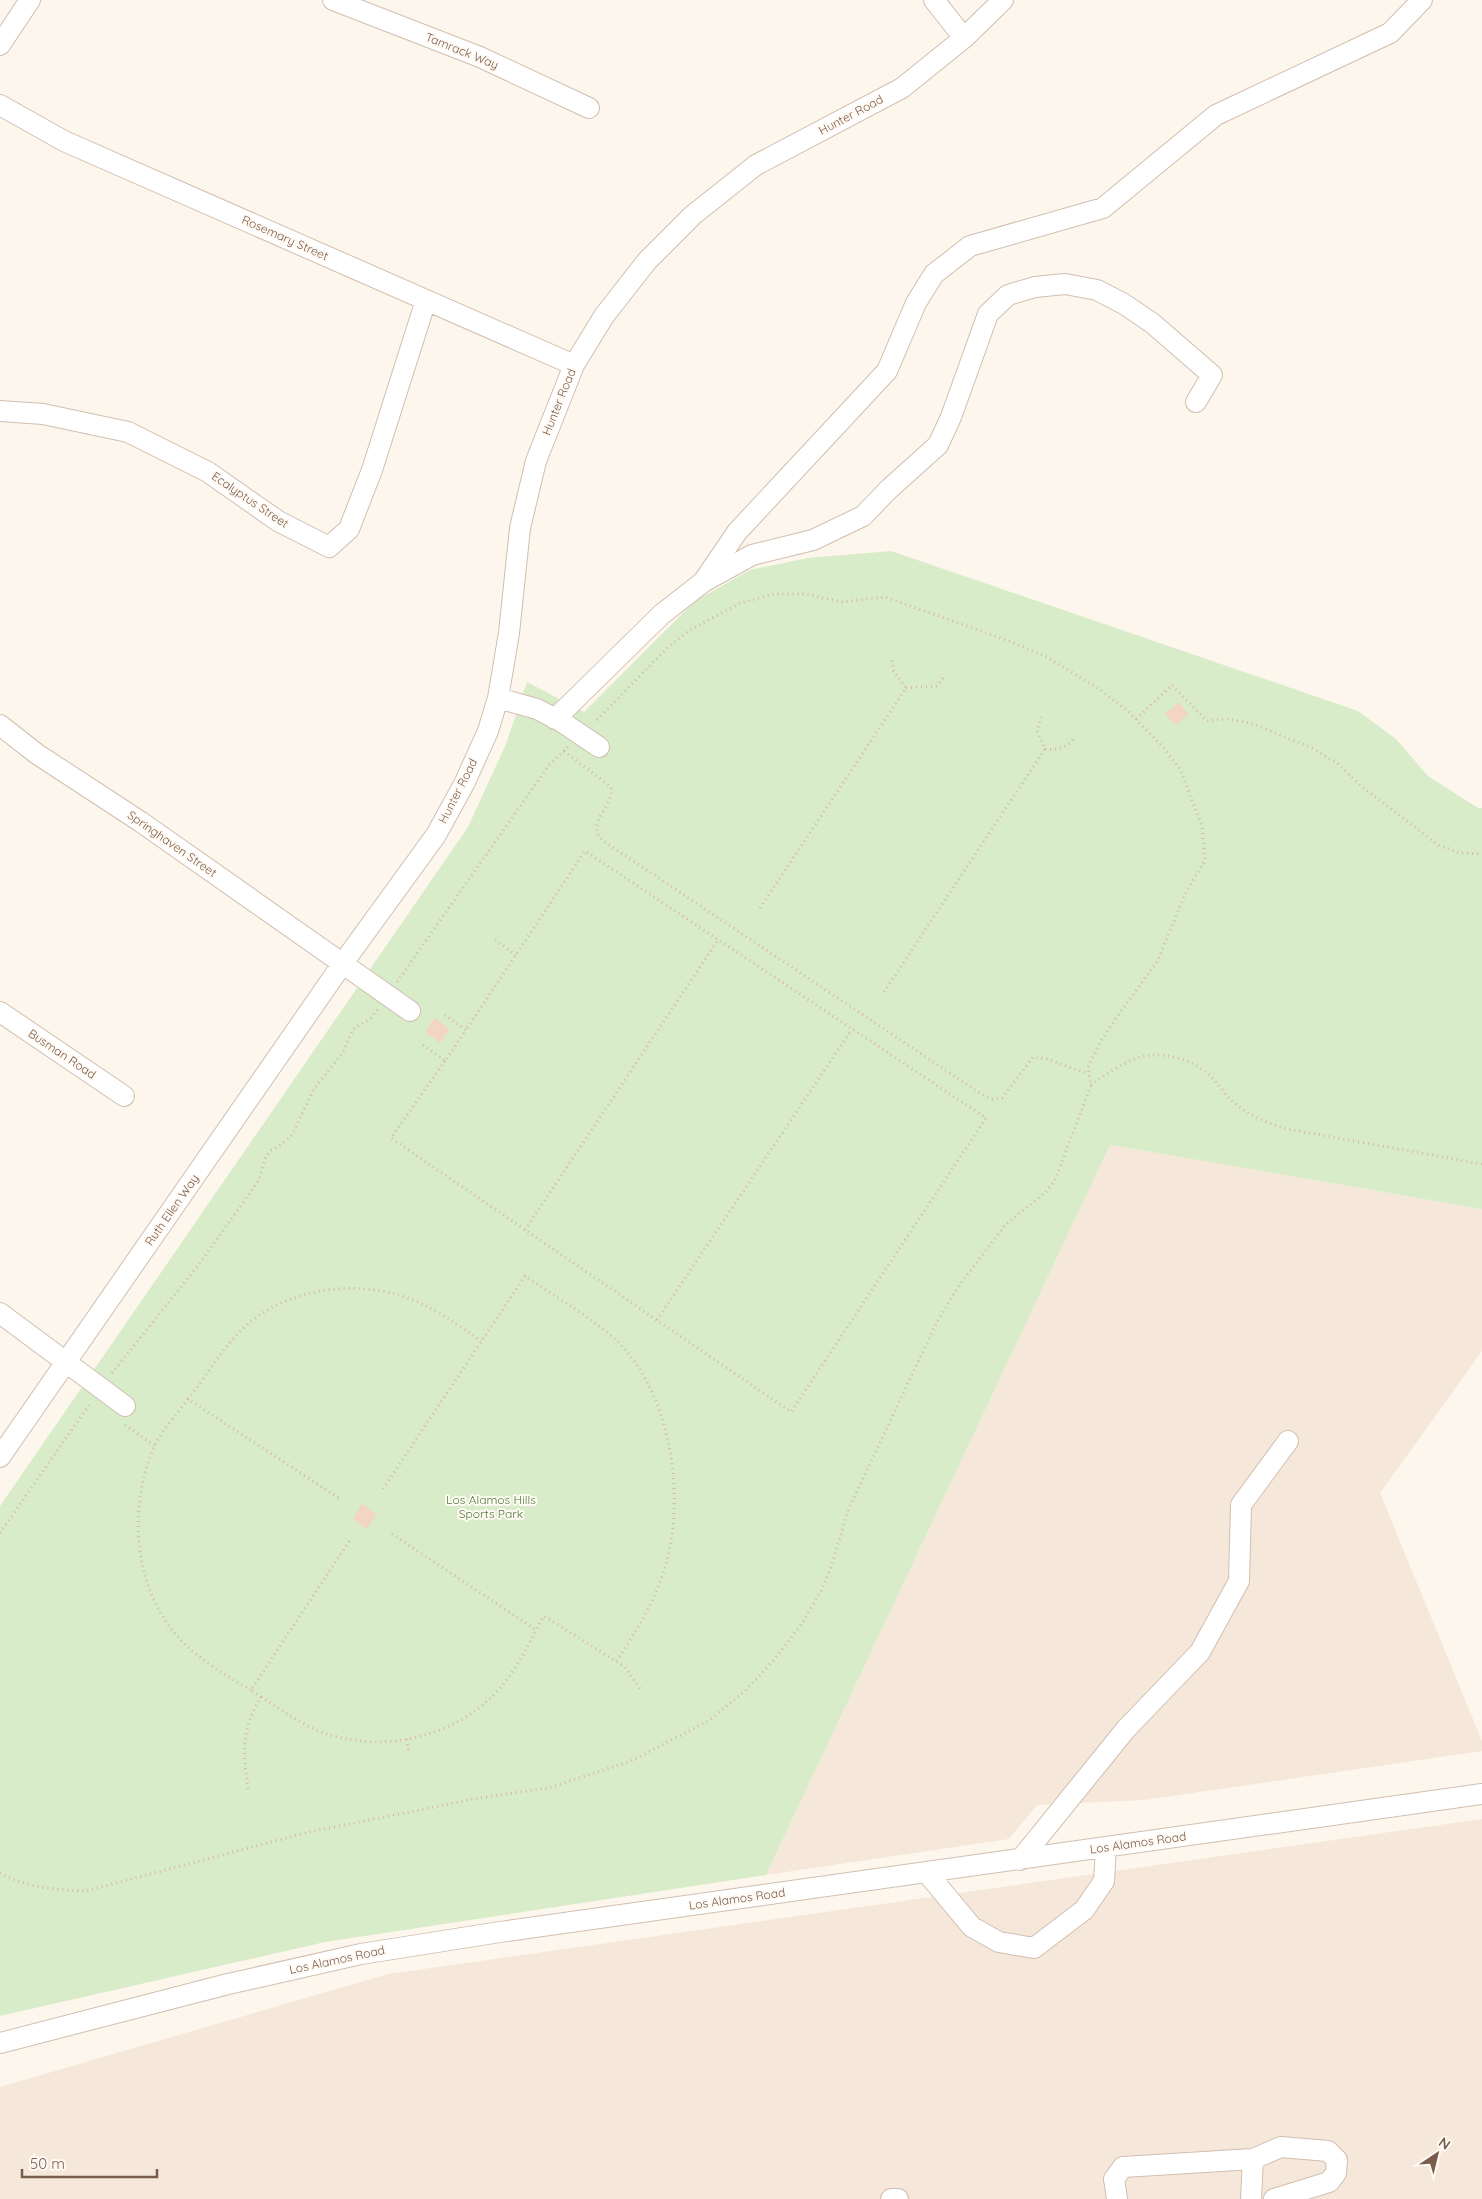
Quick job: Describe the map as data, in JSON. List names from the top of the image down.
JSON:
{
  "streets": {
    "street": [
      "Tamrack Way",
      "Hunter Road",
      "Rosemary Street",
      "Ecalyptus Street",
      "Springhaven Street",
      "Busman Road",
      "Ruth Ellen Way",
      "Los Alamos Road"
    ]
  },
  "crossings": [
    ["Hunter Road", "Rosemary Street"],
    ["Hunter Road", "Springhaven Street"],
    ["Hunter Road", "Ruth Ellen Way"],
    ["Rosemary Street", "Ecalyptus Street"],
    ["Springhaven Street", "Ruth Ellen Way"]
  ],
  "parks": ["Los Alamos Hills Sports Park"],
  "scale_bar": "50 m",
  "north": "top right"
}
